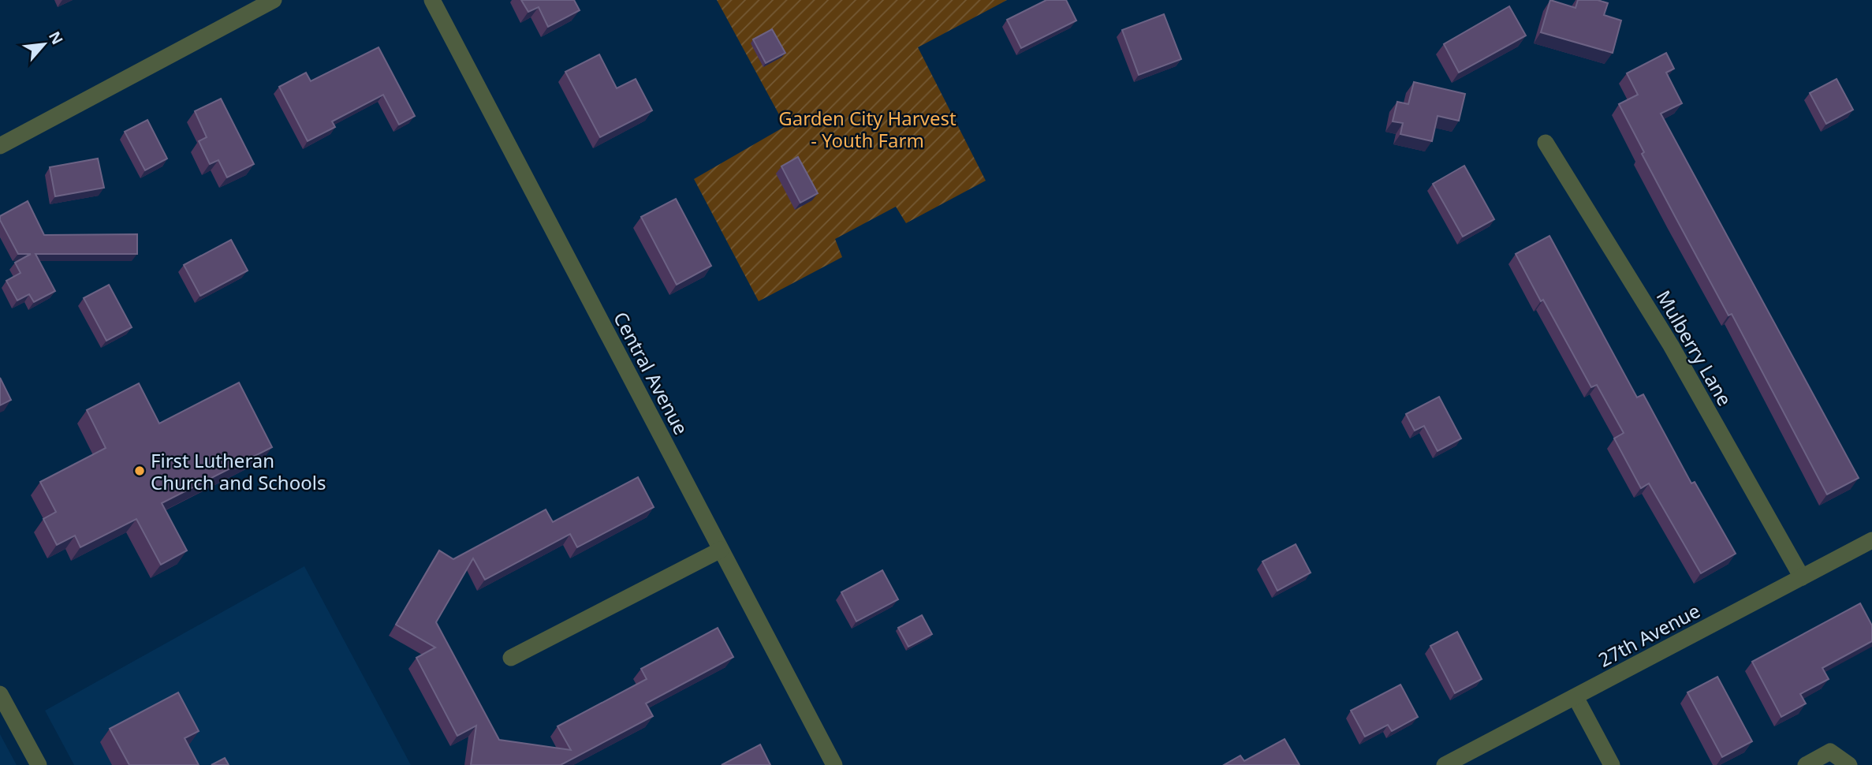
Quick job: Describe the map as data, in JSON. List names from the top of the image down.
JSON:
{
  "streets": {
    "street": ["Mulberry Lane", "Central Avenue", "27th Avenue"]
  },
  "crossings": [
    ["Mulberry Lane", "27th Avenue"]
  ],
  "parks": ["Garden City Harvest - Youth Farm"],
  "places": ["First Lutheran Church and Schools"],
  "north": "top right"
}
